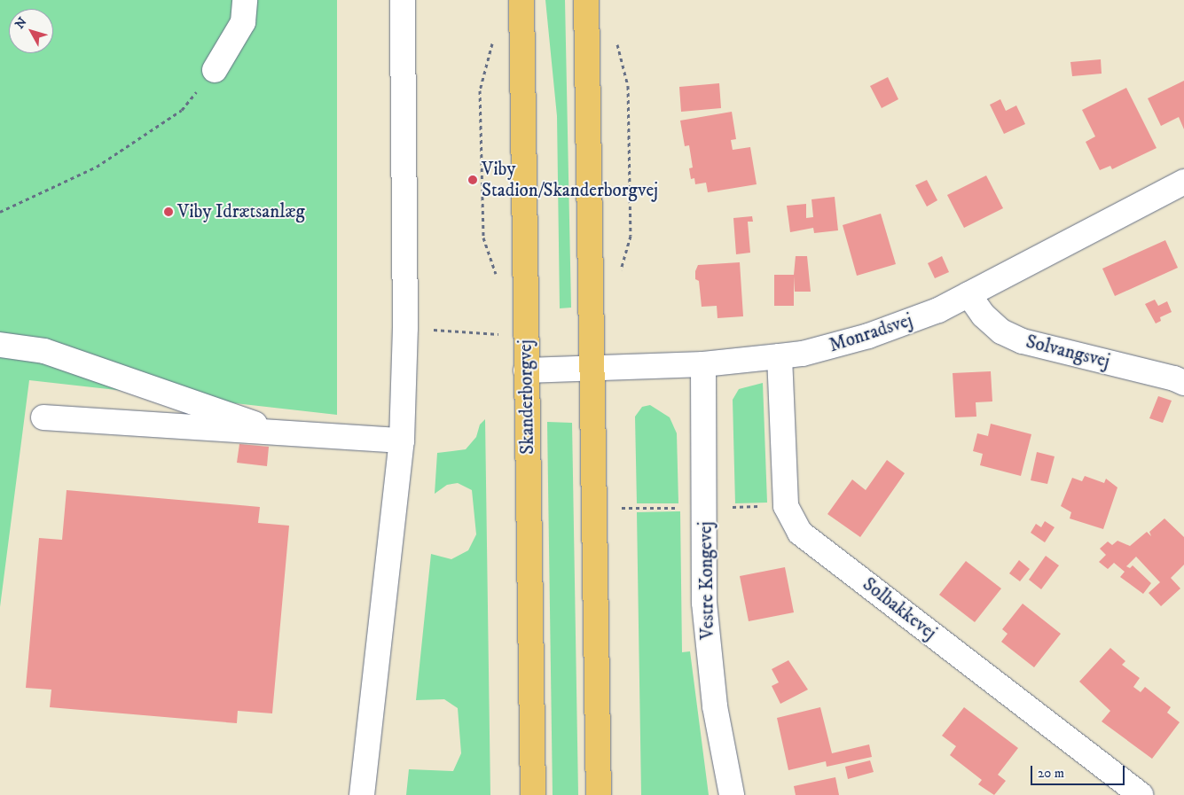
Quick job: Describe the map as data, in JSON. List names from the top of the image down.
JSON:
{
  "streets": {
    "main road": ["Skanderborgvej"],
    "street": [
      "Monradsvej",
      "Solvangsvej",
      "Vestre Kongevej",
      "Solbakkevej"
    ]
  },
  "crossings": [
    ["Monradsvej", "Solvangsvej"],
    ["Monradsvej", "Skanderborgvej"],
    ["Monradsvej", "Vestre Kongevej"],
    ["Monradsvej", "Solbakkevej"]
  ],
  "places": ["Viby Stadion/Skanderborgvej", "Viby Idrætsanlæg"],
  "scale_bar": "20 m",
  "north": "top left"
}
